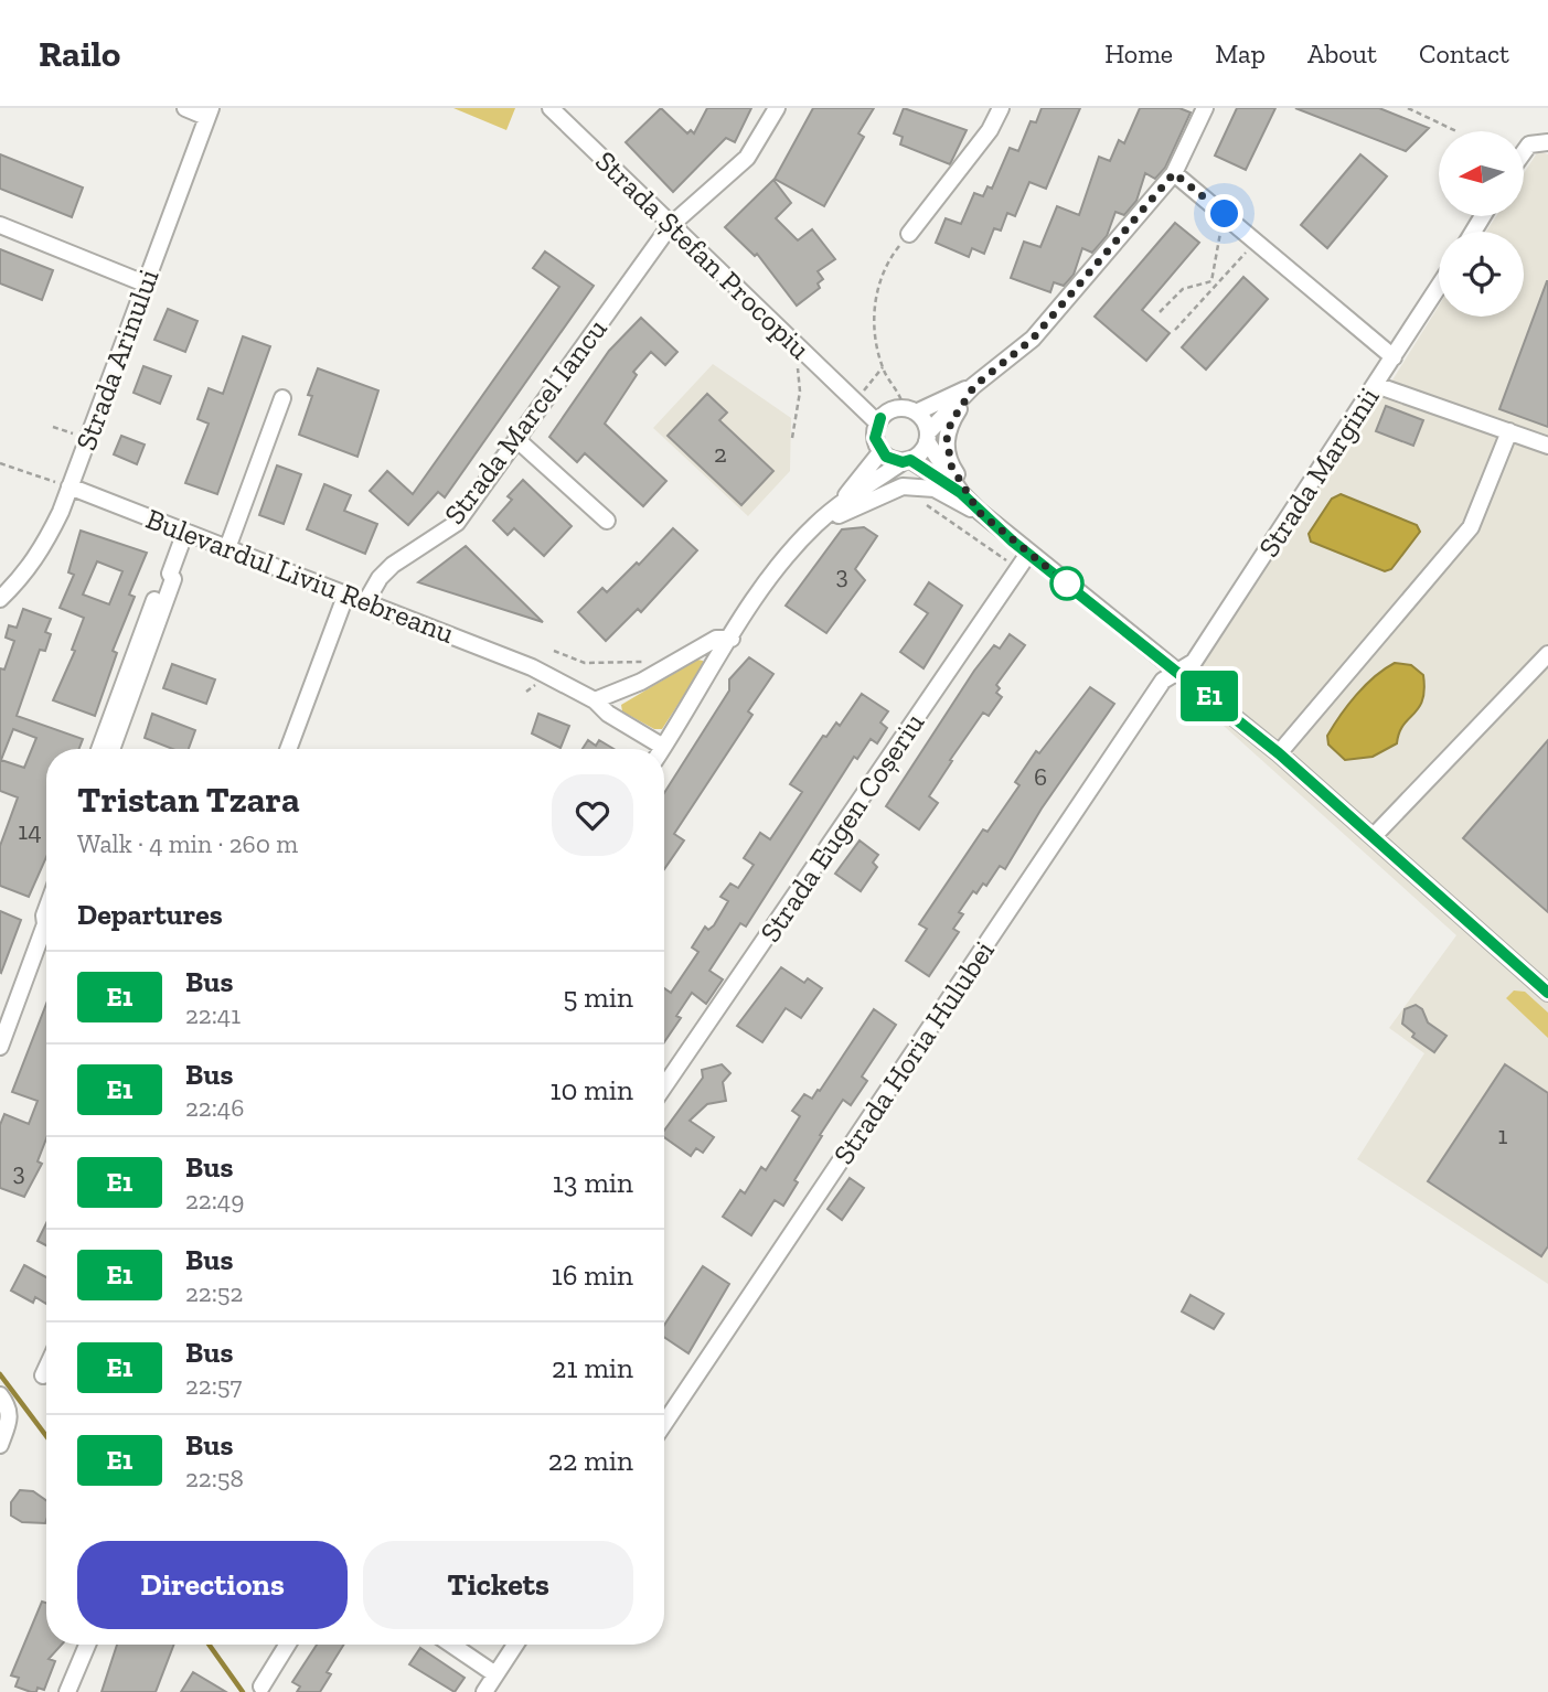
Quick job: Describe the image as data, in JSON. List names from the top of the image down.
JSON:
{
  "streets": {
    "street": [
      "Strada Ștefan Procopiu",
      "Strada Arinului",
      "Strada Marcel Iancu",
      "Strada Marginii",
      "Bulevardul Liviu Rebreanu",
      "Strada Eugen Coșeriu",
      "Strada Horia Hulubei"
    ]
  },
  "crossings": [
    ["Strada Ștefan Procopiu", "Strada Marcel Iancu"],
    ["Strada Arinului", "Bulevardul Liviu Rebreanu"],
    ["Strada Marcel Iancu", "Bulevardul Liviu Rebreanu"],
    ["Strada Marginii", "Strada Horia Hulubei"]
  ],
  "lines": ["bus line E1"],
  "house_numbers": [
    "2",
    "3",
    "6",
    "14",
    "1",
    "3"
  ],
  "north": "left",
  "page": {
    "header": "Railo",
    "nav": [
      "Home",
      "Map",
      "About",
      "Contact"
    ],
    "on_map": "E1",
    "heading": [
      ["Tristan Tzara", "Walk · 4 min · 260 m"],
      "Departures"
    ],
    "list": [
      {
        "mark": "E1",
        "name": "Bus",
        "note": "22:41",
        "value": "5 min"
      },
      {
        "mark": "E1",
        "name": "Bus",
        "note": "22:46",
        "value": "10 min"
      },
      {
        "mark": "E1",
        "name": "Bus",
        "note": "22:49",
        "value": "13 min"
      },
      {
        "mark": "E1",
        "name": "Bus",
        "note": "22:52",
        "value": "16 min"
      },
      {
        "mark": "E1",
        "name": "Bus",
        "note": "22:57",
        "value": "21 min"
      },
      {
        "mark": "E1",
        "name": "Bus",
        "note": "22:58",
        "value": "22 min"
      }
    ],
    "buttons": ["Directions", "Tickets"]
  }
}
